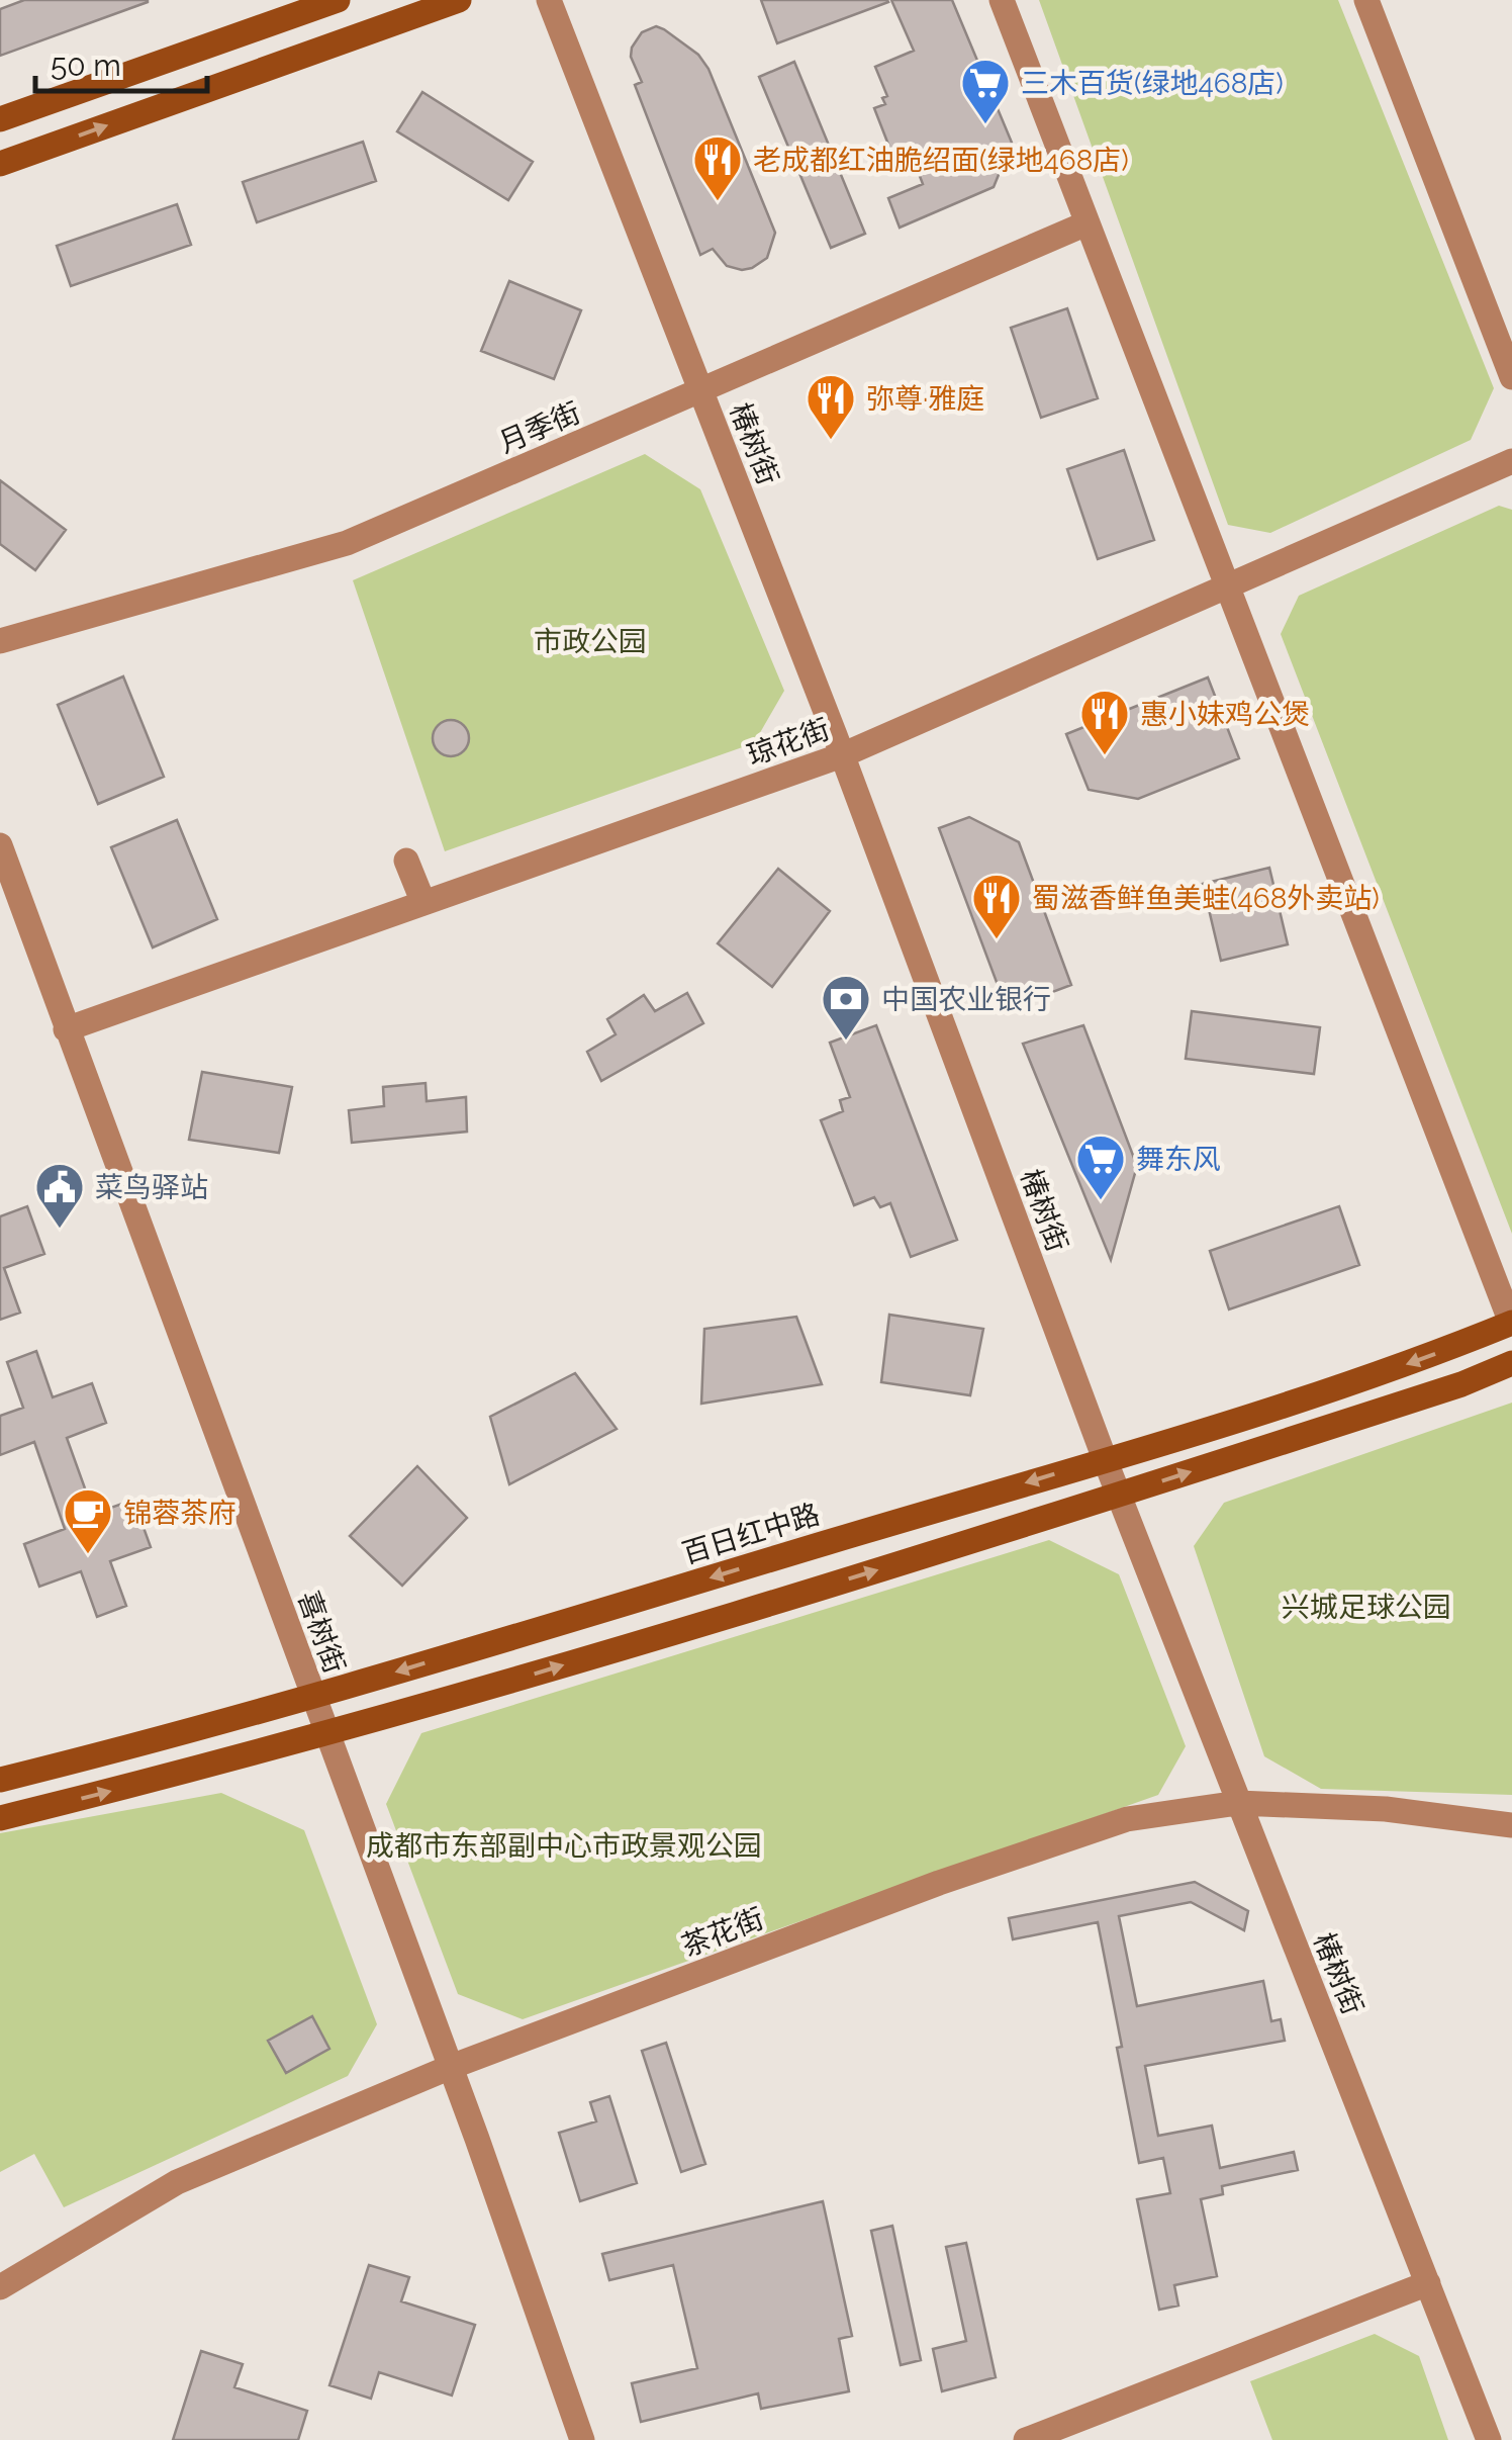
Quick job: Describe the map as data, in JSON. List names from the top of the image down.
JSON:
{
  "streets": {
    "street": [
      "月季街",
      "椿树街",
      "琼花街",
      "百日红中路",
      "喜树街",
      "茶花街"
    ]
  },
  "crossings": [
    ["月季街", "椿树街"],
    ["椿树街", "琼花街"],
    ["椿树街", "百日红中路"],
    ["椿树街", "茶花街"],
    ["琼花街", "喜树街"],
    ["百日红中路", "喜树街"],
    ["喜树街", "茶花街"]
  ],
  "parks": ["市政公园", "兴城足球公园", "成都市东部副中心市政景观公园"],
  "places": {
    "supermarket": ["三木百货(绿地468店)", "舞东风"],
    "restaurant": [
      "老成都红油脆绍面(绿地468店)",
      "弥尊·雅庭",
      "惠小妹鸡公煲",
      "蜀滋香鲜鱼美蛙(468外卖站)"
    ],
    "bank": ["中国农业银行"],
    "public building": ["菜鸟驿站"],
    "cafe": ["锦蓉茶府"]
  },
  "scale_bar": "50 m"
}
